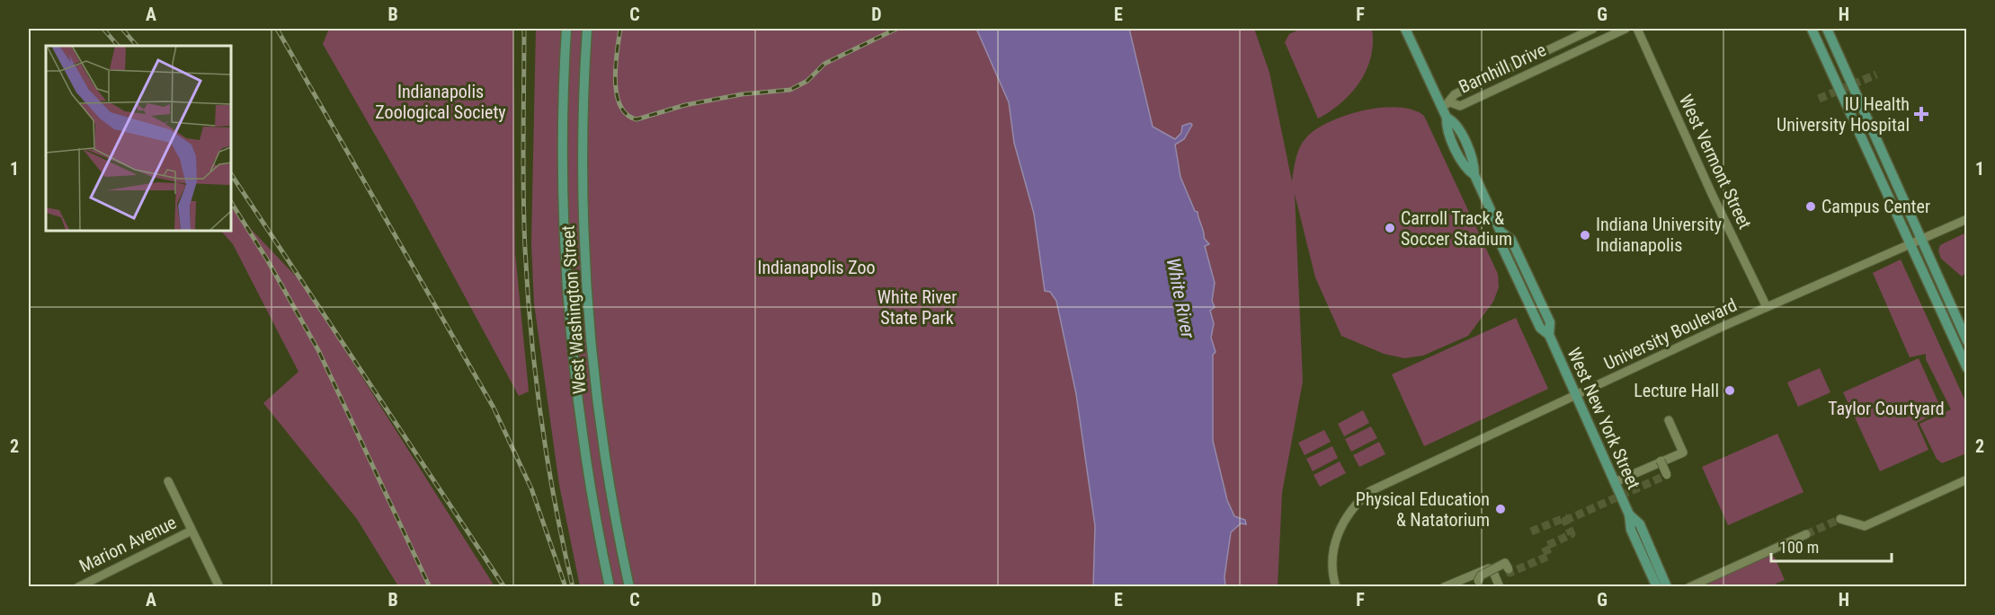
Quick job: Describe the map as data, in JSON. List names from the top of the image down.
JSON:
{
  "streets": {
    "main road": ["West Washington Street", "West New York Street"],
    "street": [
      "Barnhill Drive",
      "West Vermont Street",
      "University Boulevard",
      "Marion Avenue"
    ]
  },
  "crossings": [
    ["Barnhill Drive", "West New York Street"],
    ["West Vermont Street", "University Boulevard"],
    ["University Boulevard", "West New York Street"]
  ],
  "water": ["White River"],
  "parks": [
    "Indianapolis Zoological Society",
    "Indianapolis Zoo",
    "White River State Park",
    "Taylor Courtyard"
  ],
  "places": {
    "health": ["IU Health University Hospital"],
    "other": [
      "Campus Center",
      "Carroll Track & Soccer Stadium",
      "Indiana University Indianapolis",
      "Lecture Hall",
      "Physical Education & Natatorium"
    ]
  },
  "scale_bar": "100 m",
  "grid": {
    "columns": [
      "A",
      "B",
      "C",
      "D",
      "E",
      "F",
      "G",
      "H"
    ],
    "rows": ["1", "2"]
  }
}
